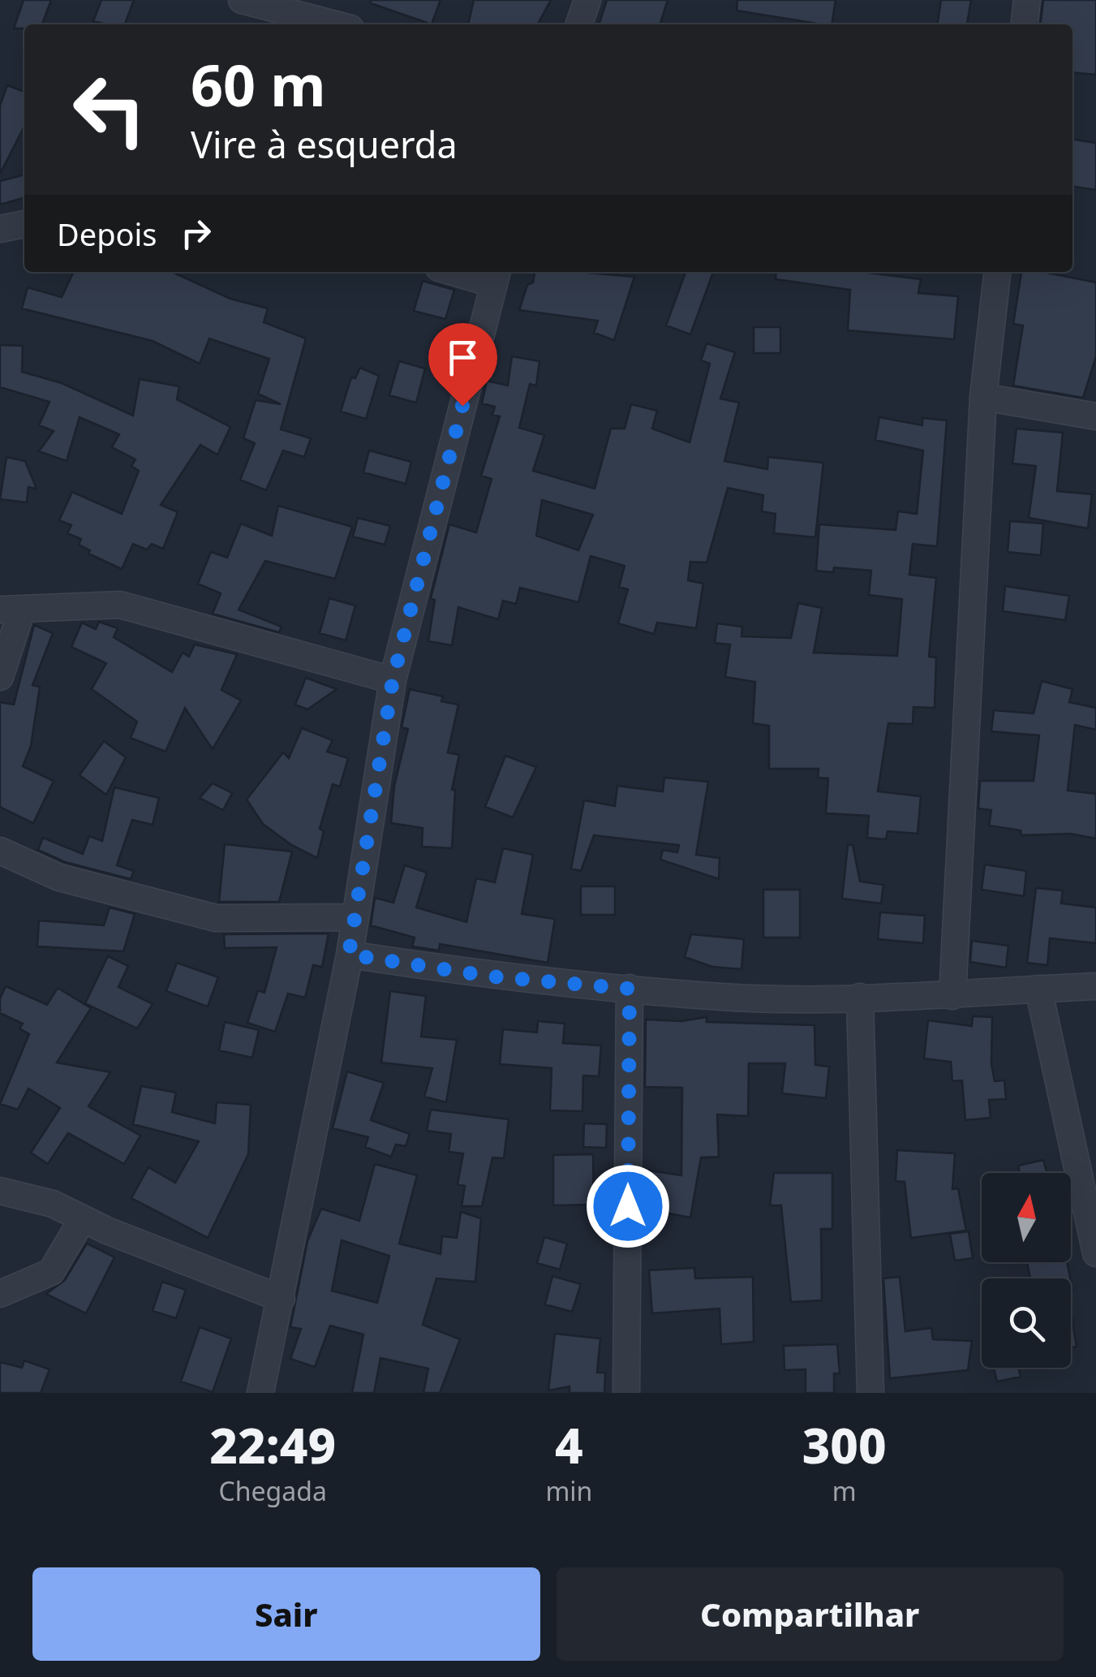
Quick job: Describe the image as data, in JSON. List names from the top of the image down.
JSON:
{
  "north": "top",
  "page": {
    "turn": ["60 m", "Vire à esquerda"],
    "then": "Depois",
    "eta": [
      "22:49",
      "Chegada",
      "4",
      "min",
      "300",
      "m"
    ],
    "buttons": ["Sair", "Compartilhar"]
  }
}
